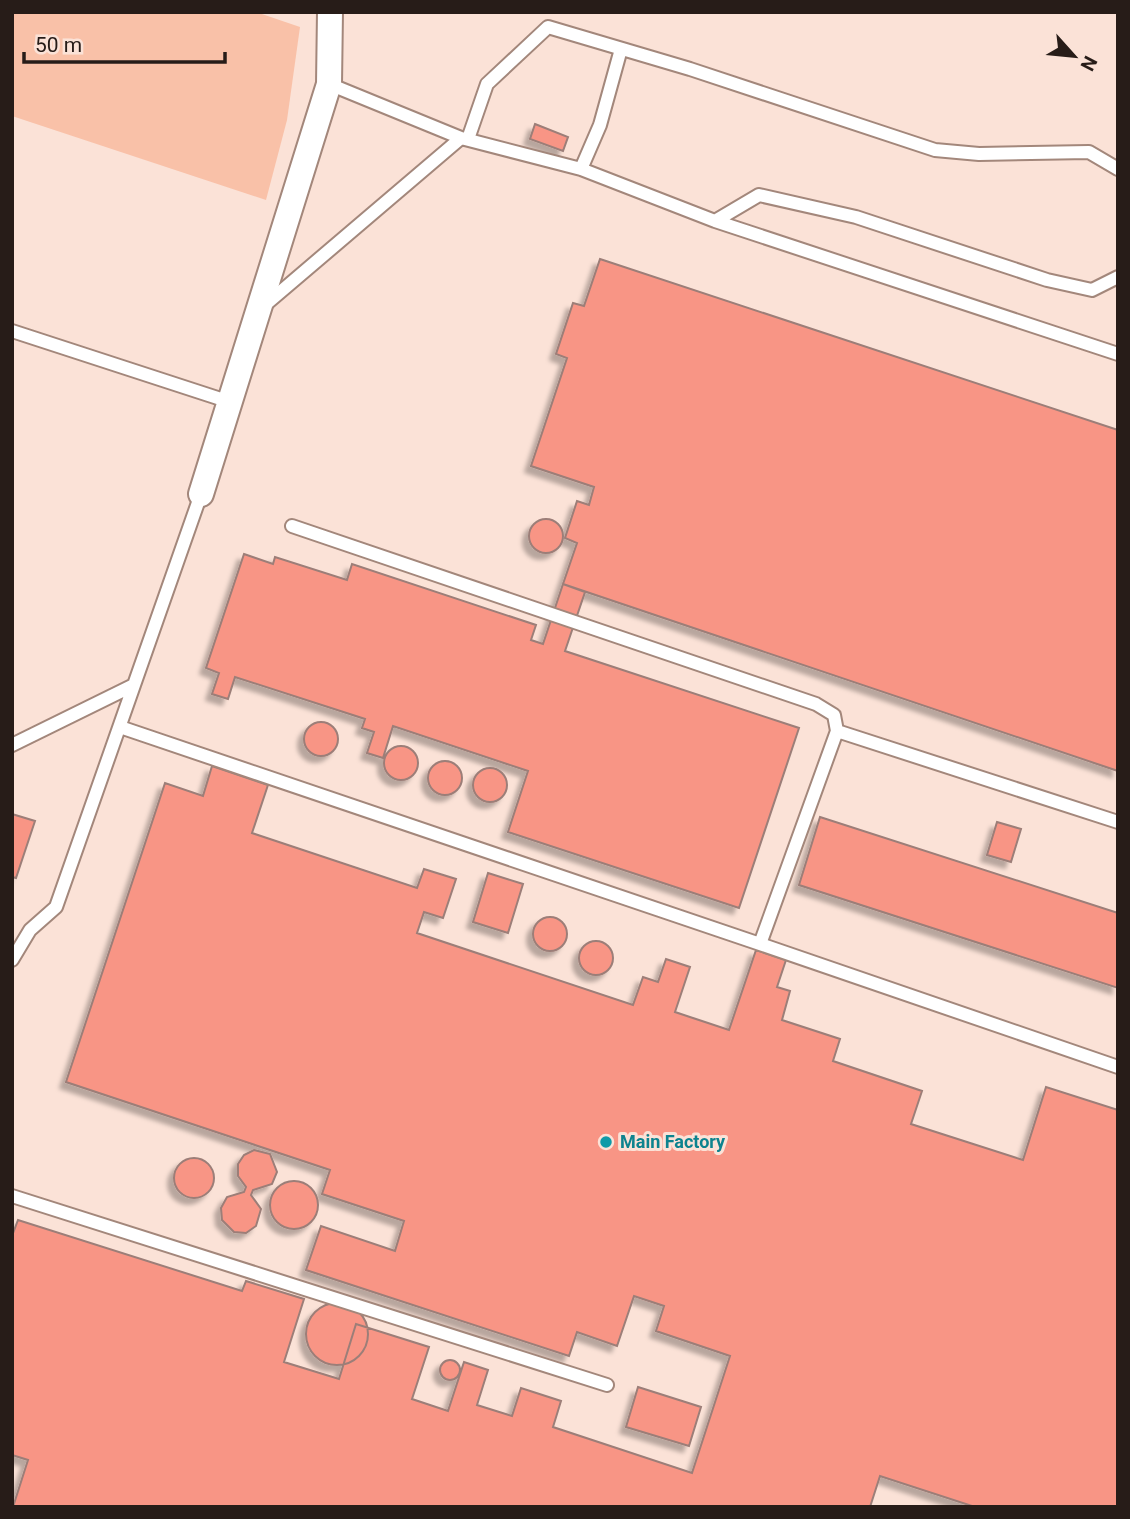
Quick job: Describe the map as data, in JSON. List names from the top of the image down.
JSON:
{
  "places": ["Main Factory"],
  "scale_bar": "50 m",
  "north": "bottom right"
}
